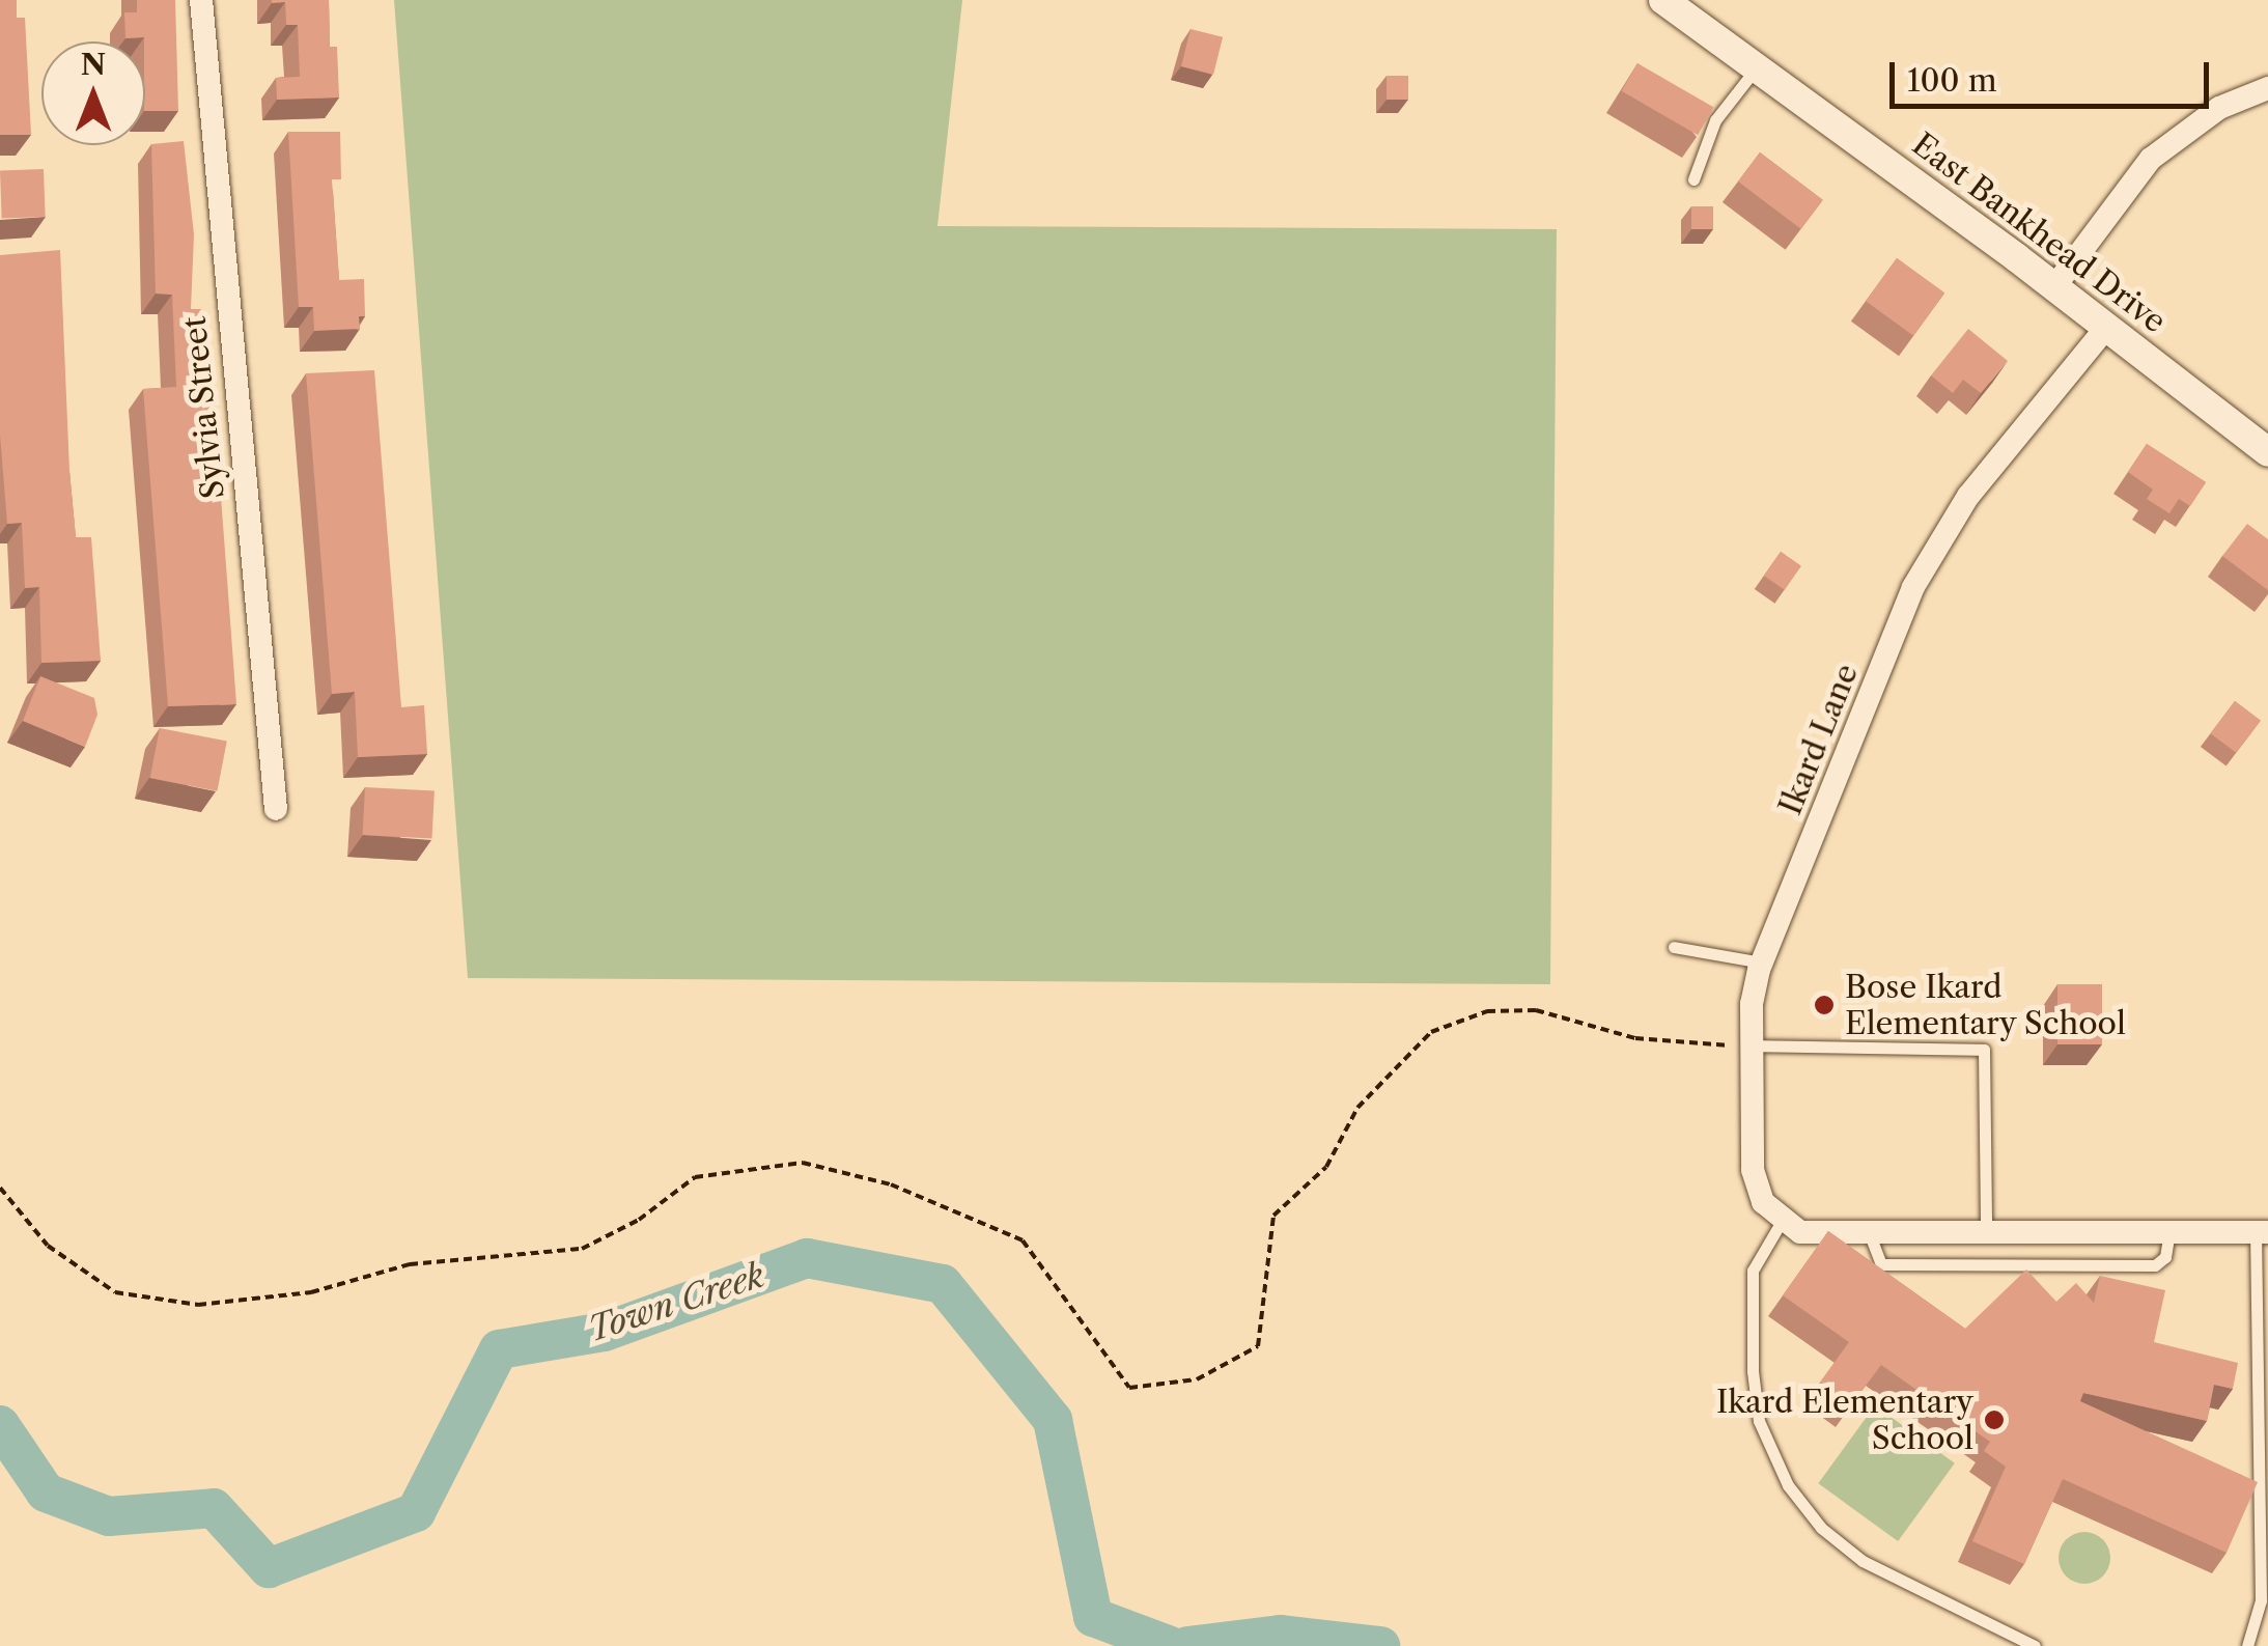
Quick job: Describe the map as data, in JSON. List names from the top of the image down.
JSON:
{
  "streets": {
    "street": ["East Bankhead Drive", "Sylvia Street", "Ikard Lane"]
  },
  "crossings": [
    ["East Bankhead Drive", "Ikard Lane"]
  ],
  "water": ["Town Creek"],
  "places": ["Bose Ikard Elementary School", "Ikard Elementary School"],
  "scale_bar": "100 m",
  "north": "top"
}
